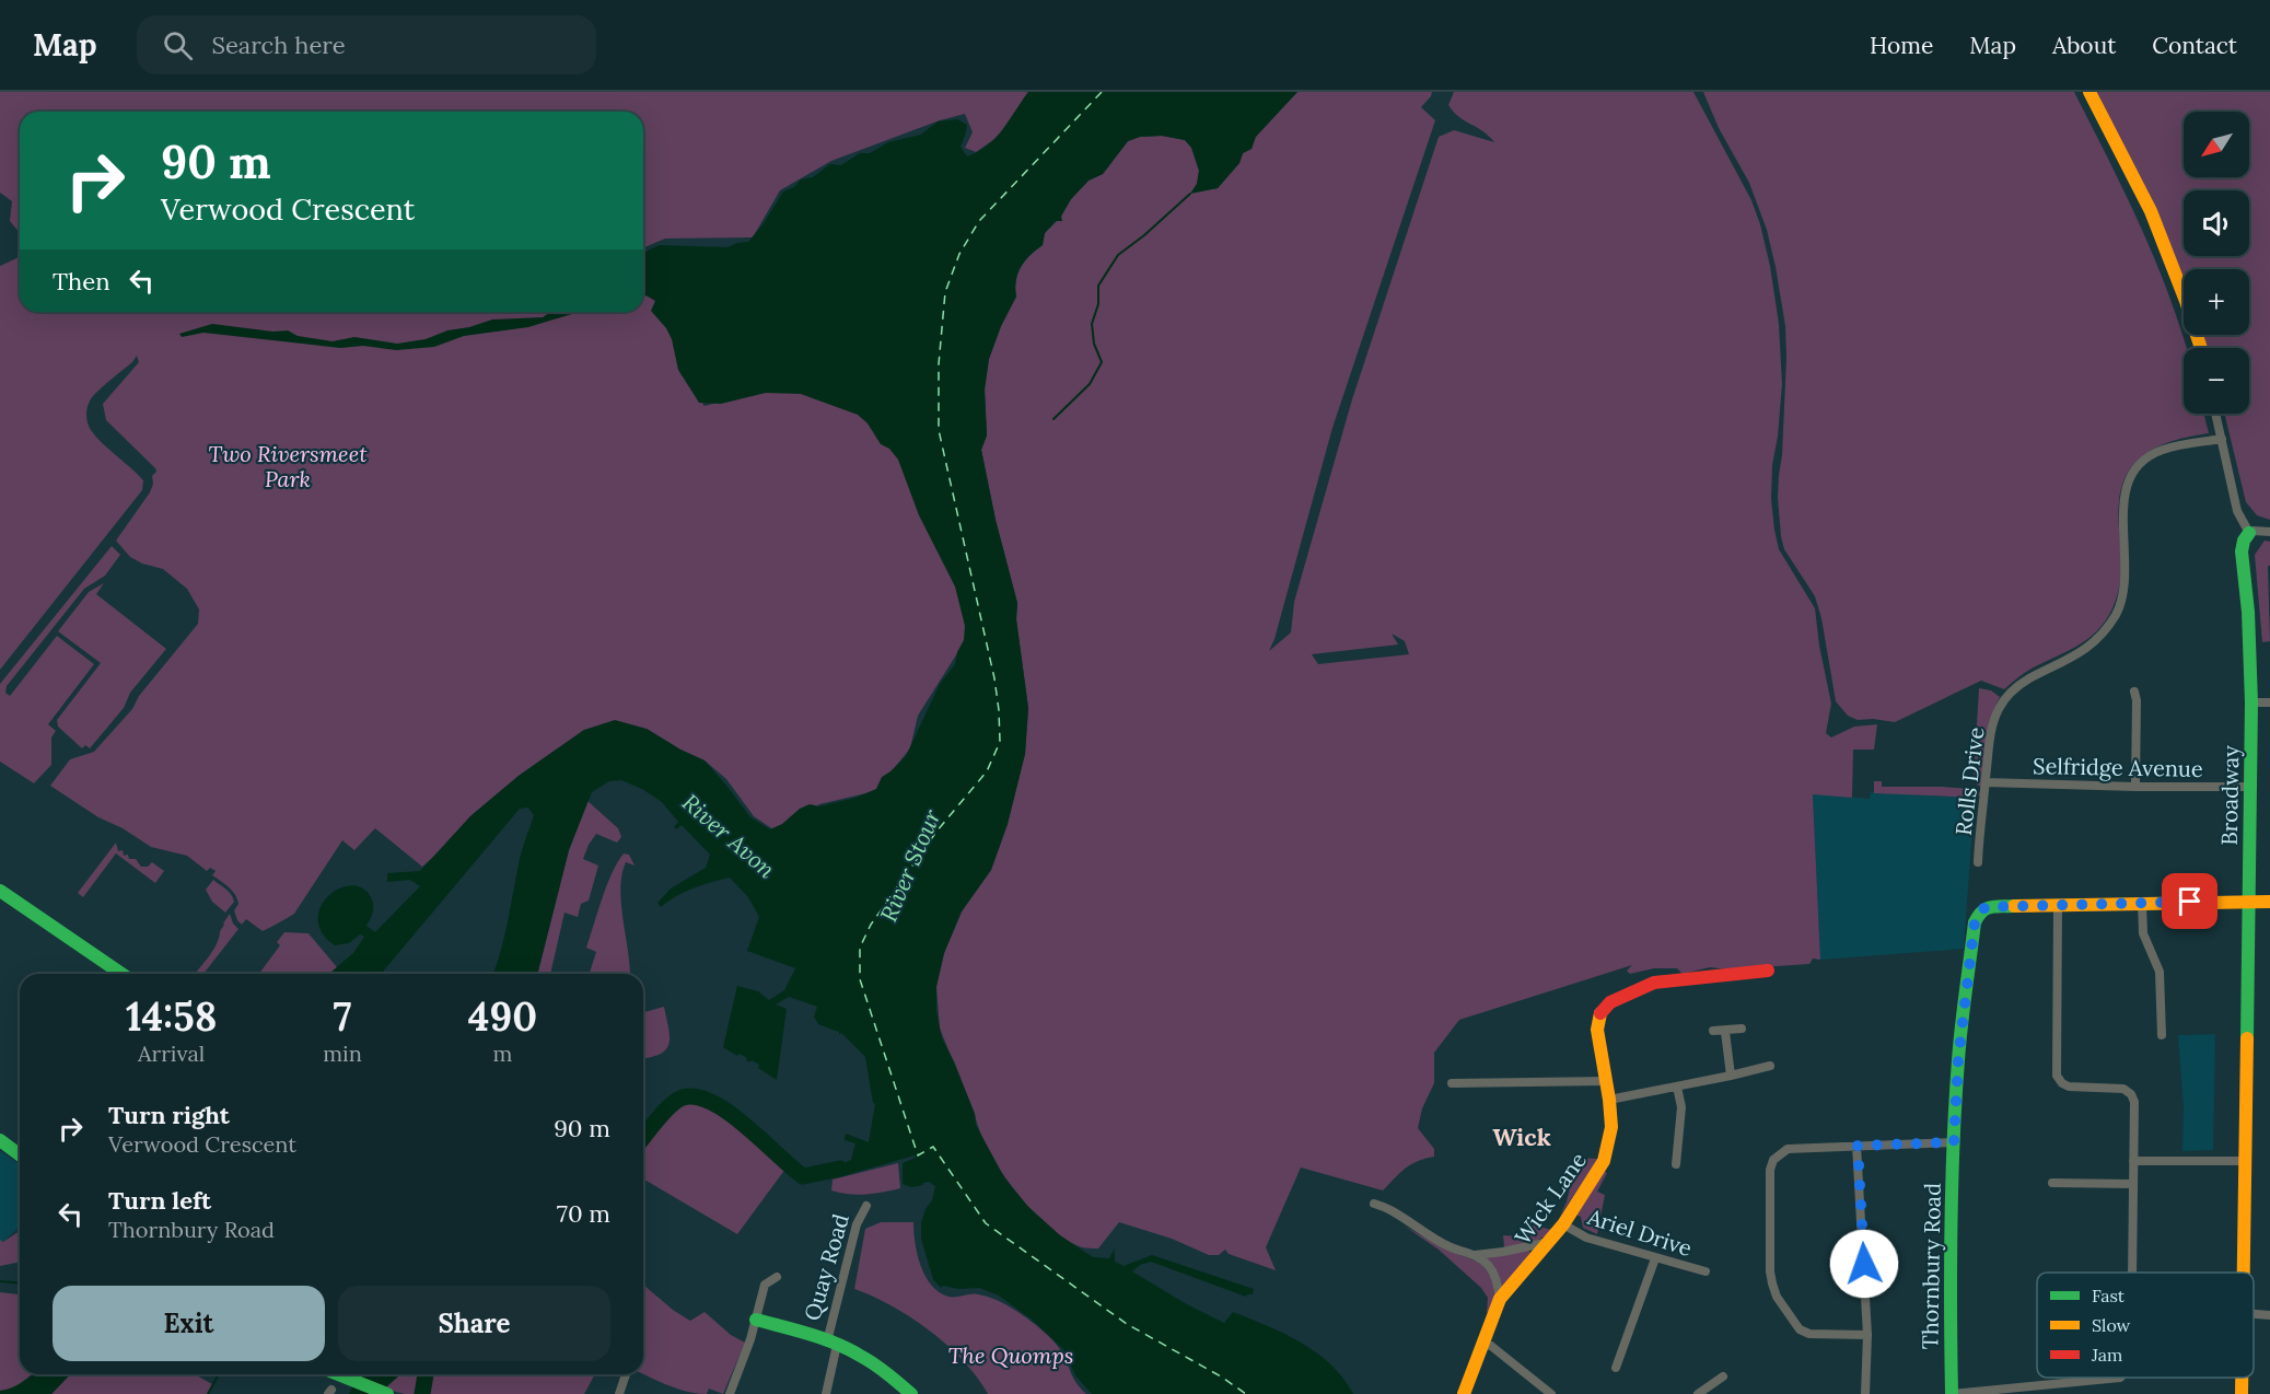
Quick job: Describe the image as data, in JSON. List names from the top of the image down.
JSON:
{
  "streets": {
    "street": [
      "Selfridge Avenue",
      "Rolls Drive",
      "Broadway",
      "Wick Lane",
      "Ariel Drive",
      "Thornbury Road",
      "Quay Road"
    ]
  },
  "crossings": [
    ["Selfridge Avenue", "Rolls Drive"],
    ["Selfridge Avenue", "Broadway"],
    ["Wick Lane", "Ariel Drive"]
  ],
  "districts": ["Wick"],
  "water": ["River Avon", "River Stour"],
  "parks": ["Two Riversmeet Park", "The Quomps"],
  "legend": ["Fast", "Slow", "Jam"],
  "north": "bottom left",
  "page": {
    "header": "Map",
    "search": "Search here",
    "nav": [
      "Home",
      "Map",
      "About",
      "Contact"
    ],
    "map_buttons": ["+", "−"],
    "turn": ["90 m", "Verwood Crescent"],
    "then": "Then",
    "eta": [
      "14:58",
      "Arrival",
      "7",
      "min",
      "490",
      "m"
    ],
    "list": [
      {
        "name": "Turn right",
        "note": "Verwood Crescent",
        "value": "90 m"
      },
      {
        "name": "Turn left",
        "note": "Thornbury Road",
        "value": "70 m"
      }
    ],
    "buttons": ["Exit", "Share"]
  }
}
